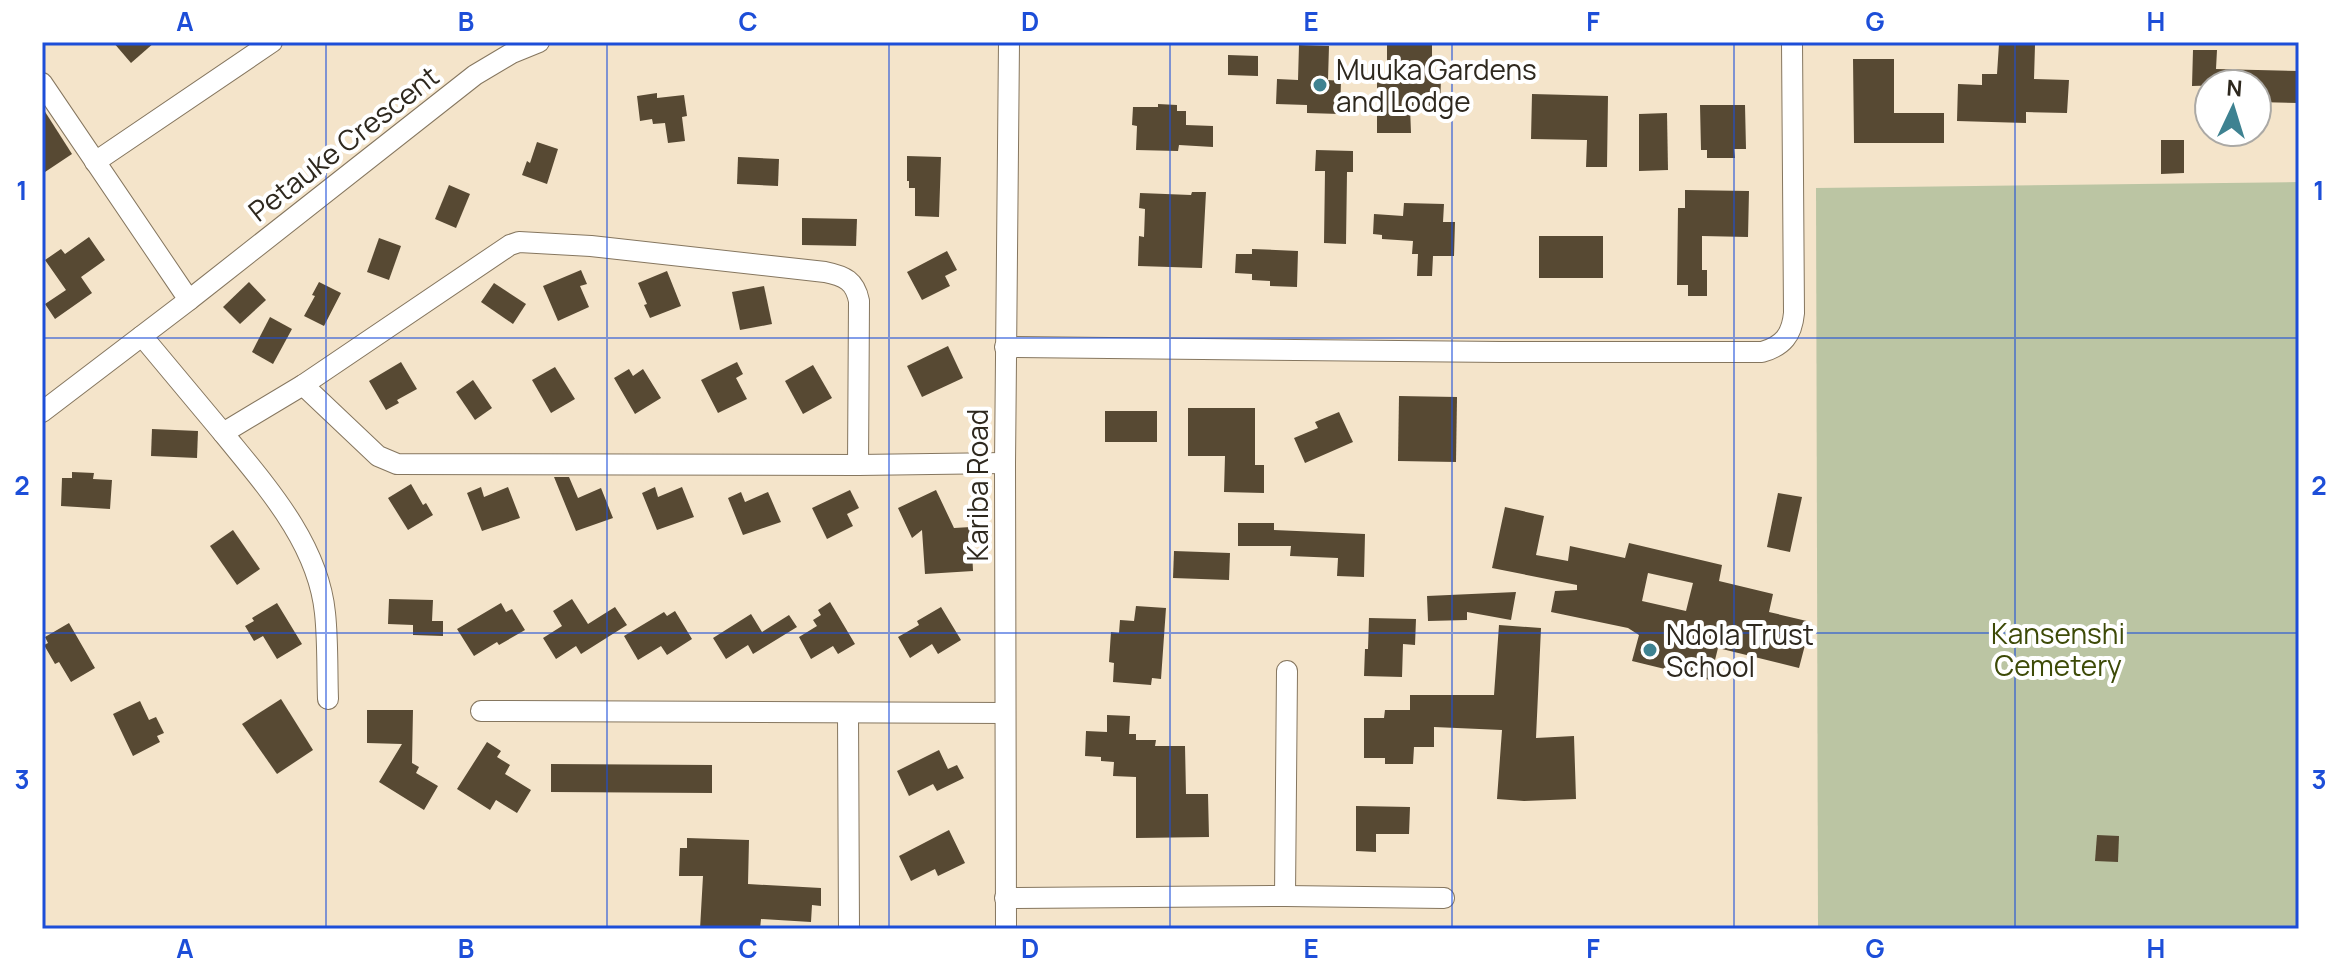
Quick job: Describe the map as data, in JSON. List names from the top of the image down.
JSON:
{
  "streets": {
    "street": ["Petauke Crescent", "Kariba Road"]
  },
  "parks": ["Kansenshi Cemetery"],
  "places": ["Muuka Gardens and Lodge", "Ndola Trust School"],
  "north": "top",
  "grid": {
    "columns": [
      "A",
      "B",
      "C",
      "D",
      "E",
      "F",
      "G",
      "H"
    ],
    "rows": ["1", "2", "3"]
  }
}
